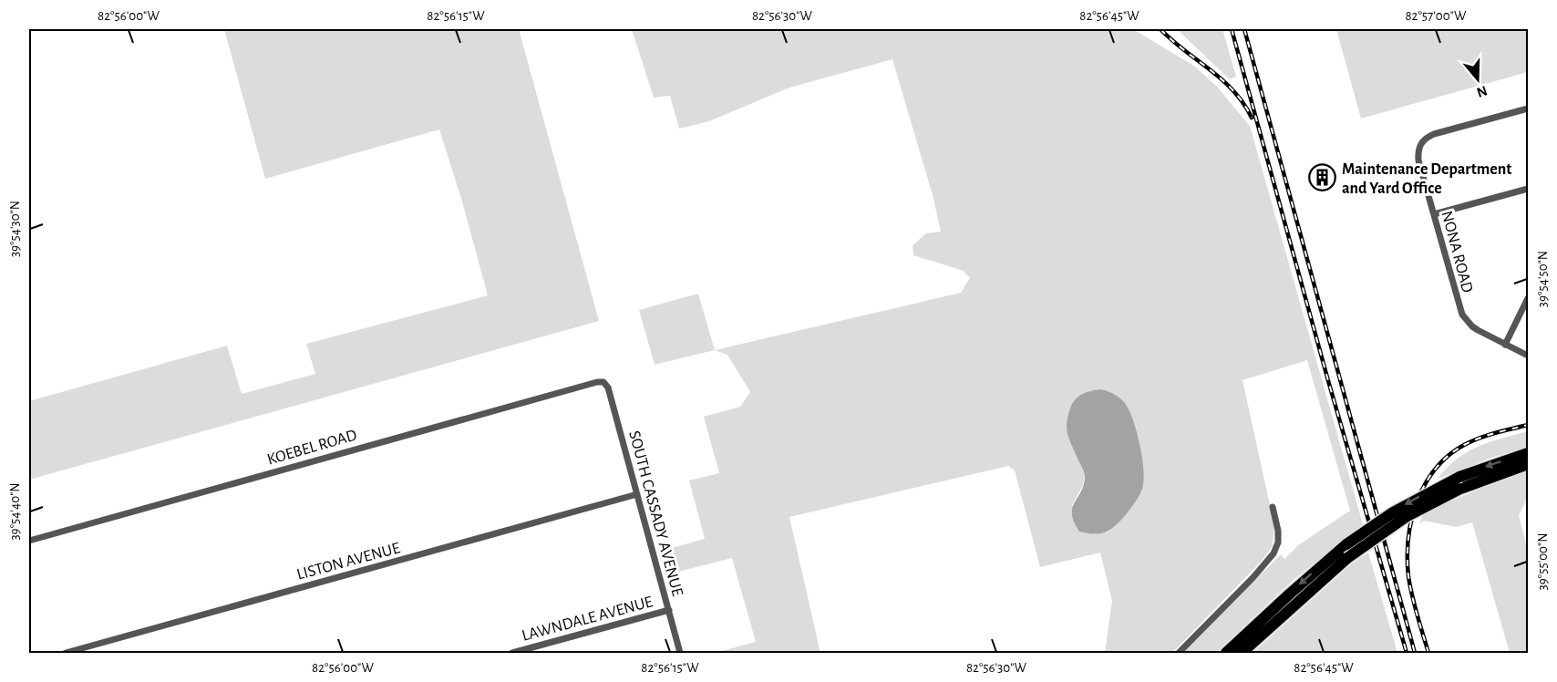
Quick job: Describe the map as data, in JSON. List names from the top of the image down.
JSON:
{
  "streets": {
    "street": [
      "NONA ROAD",
      "KOEBEL ROAD",
      "SOUTH CASSADY AVENUE",
      "LISTON AVENUE",
      "LAWNDALE AVENUE"
    ]
  },
  "crossings": [
    ["KOEBEL ROAD", "SOUTH CASSADY AVENUE"],
    ["SOUTH CASSADY AVENUE", "LISTON AVENUE"],
    ["SOUTH CASSADY AVENUE", "LAWNDALE AVENUE"]
  ],
  "places": {
    "building": ["Maintenance Department and Yard Office"]
  },
  "north": "bottom",
  "coordinates": [
    "82°56'00\"W",
    "82°56'15\"W",
    "82°56'30\"W",
    "82°56'45\"W",
    "82°57'00\"W",
    "39°54'30\"N",
    "39°54'50\"N",
    "39°54'40\"N",
    "39°55'00\"N"
  ]
}
